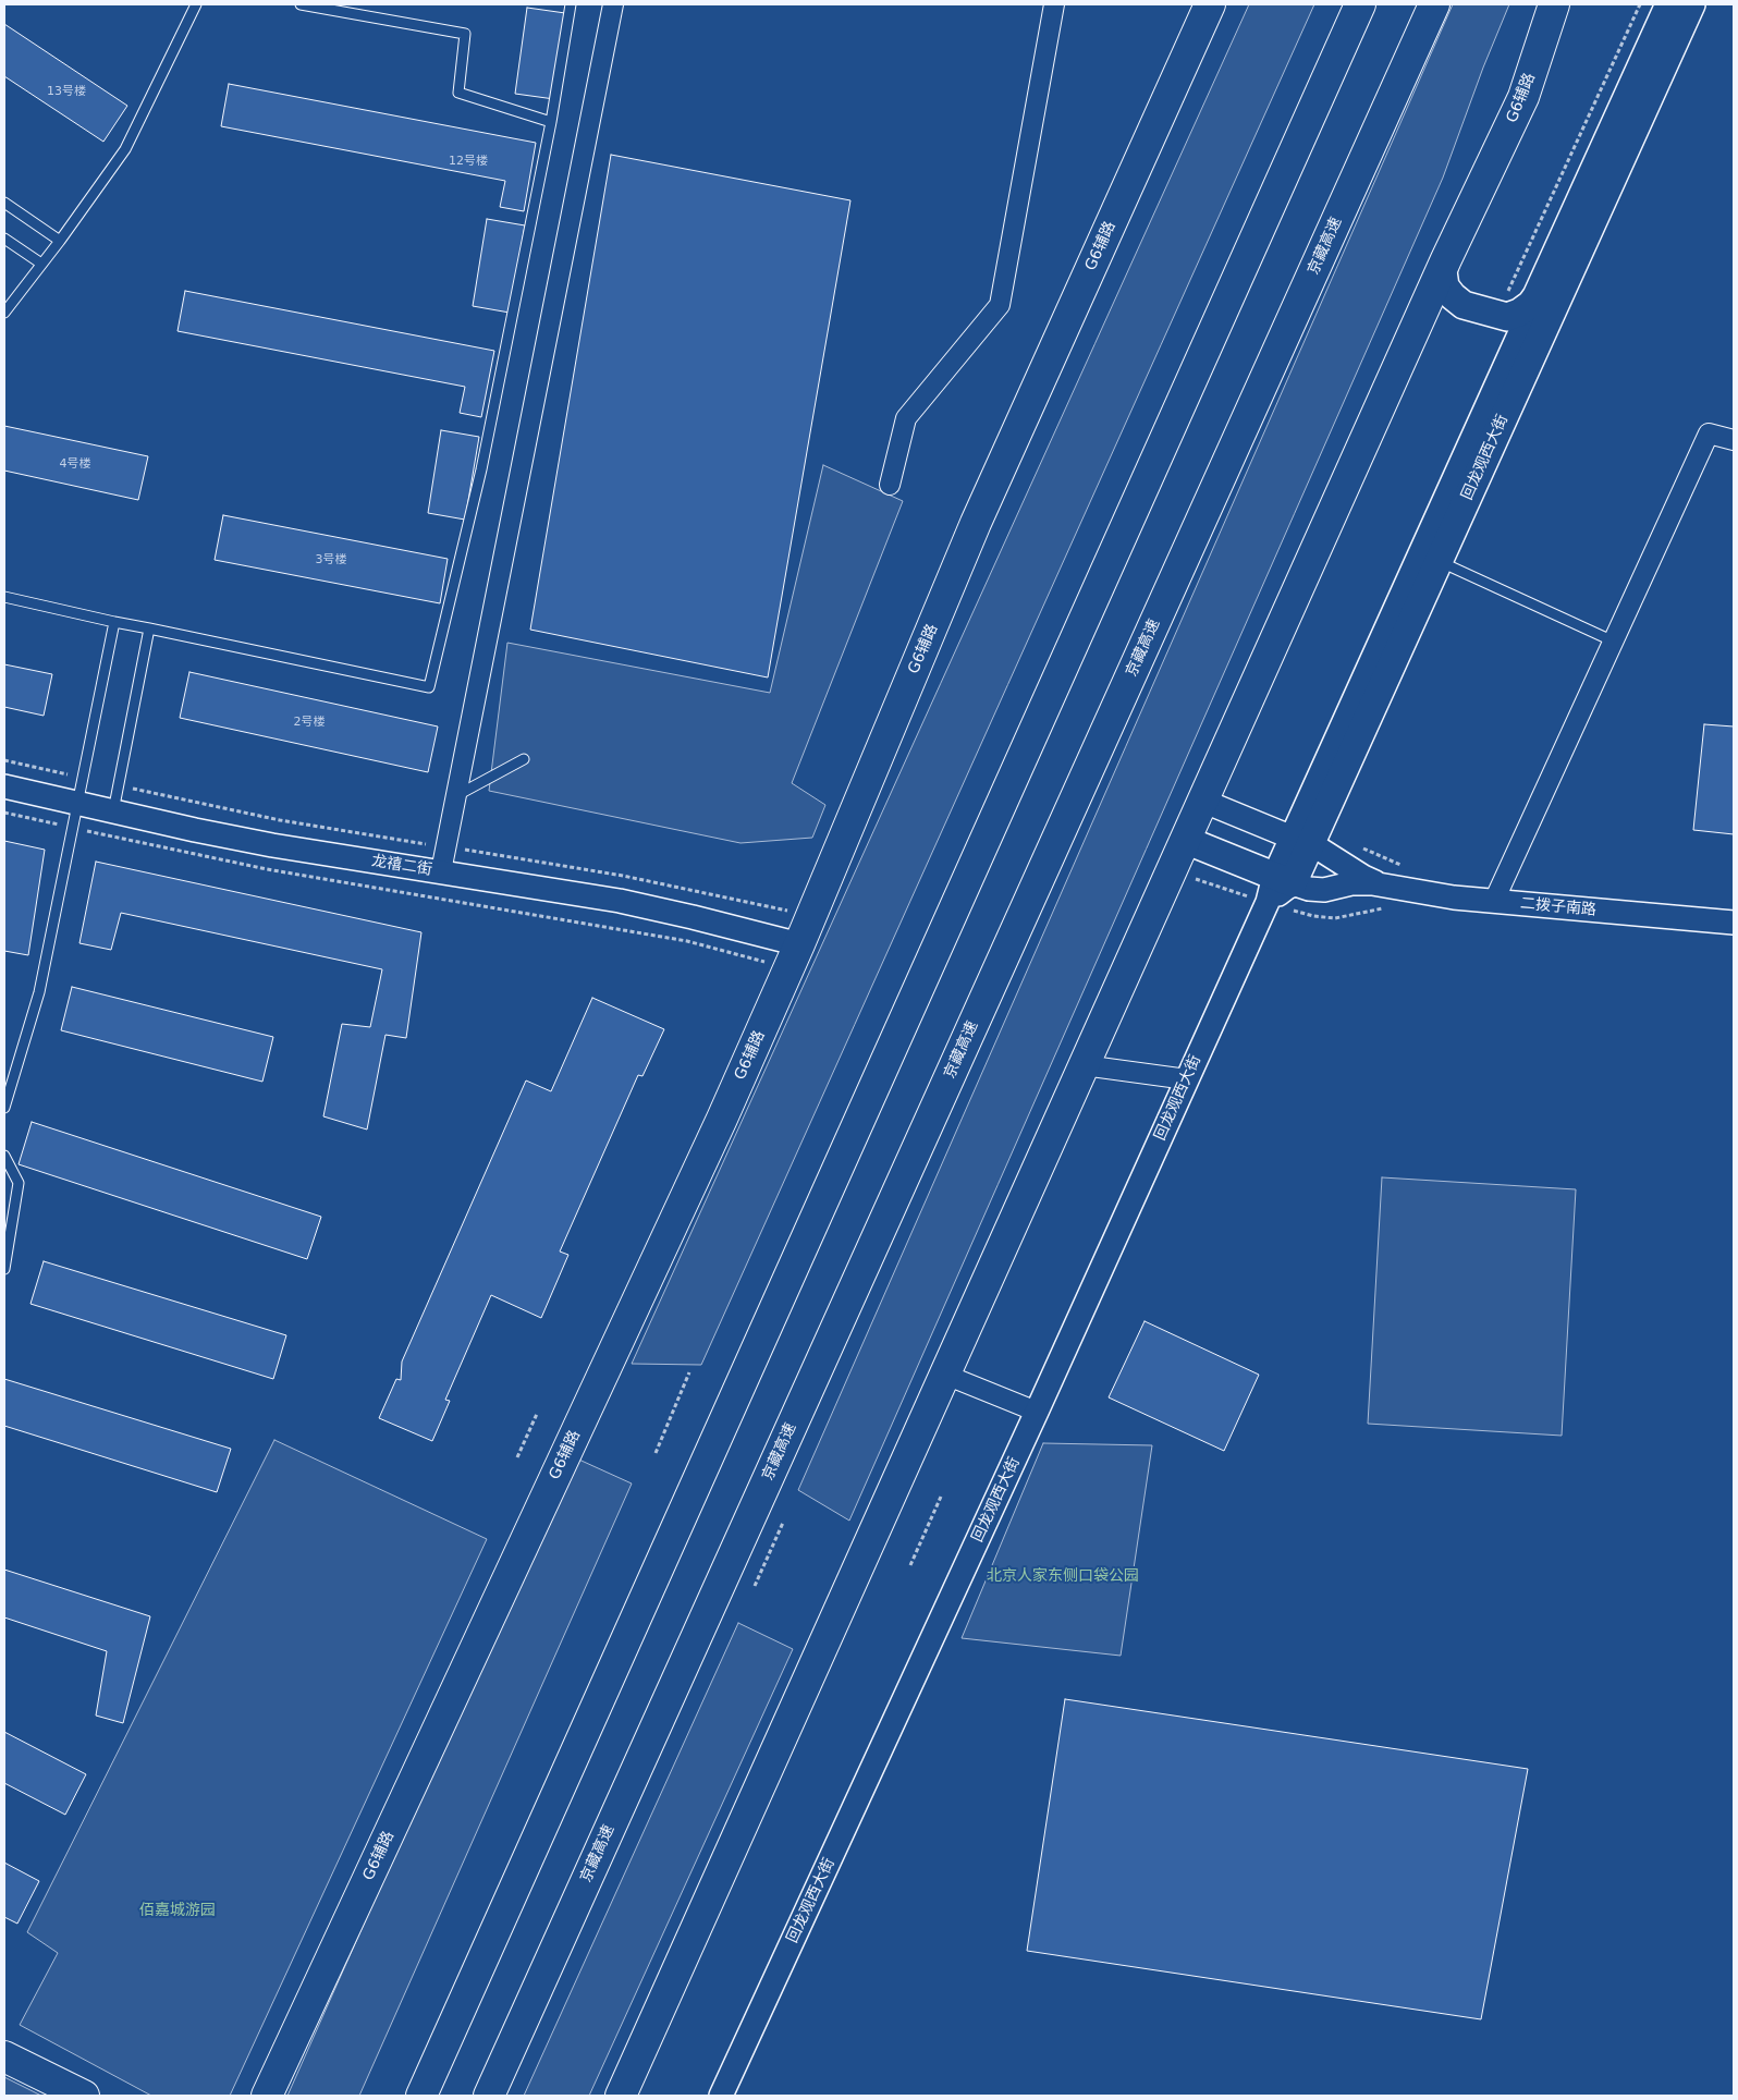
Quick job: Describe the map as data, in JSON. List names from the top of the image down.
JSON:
{
  "streets": {
    "main road": [
      "G6辅路",
      "京藏高速",
      "回龙观西大街",
      "二拨子南路"
    ],
    "street": ["龙禧二街"]
  },
  "crossings": [
    ["G6辅路", "龙禧二街"],
    ["G6辅路", "二拨子南路"],
    ["回龙观西大街", "二拨子南路"]
  ],
  "parks": ["北京人家东侧口袋公园", "佰嘉城游园"],
  "house_numbers": [
    "13号楼",
    "12号楼",
    "4号楼",
    "3号楼",
    "2号楼"
  ]
}
